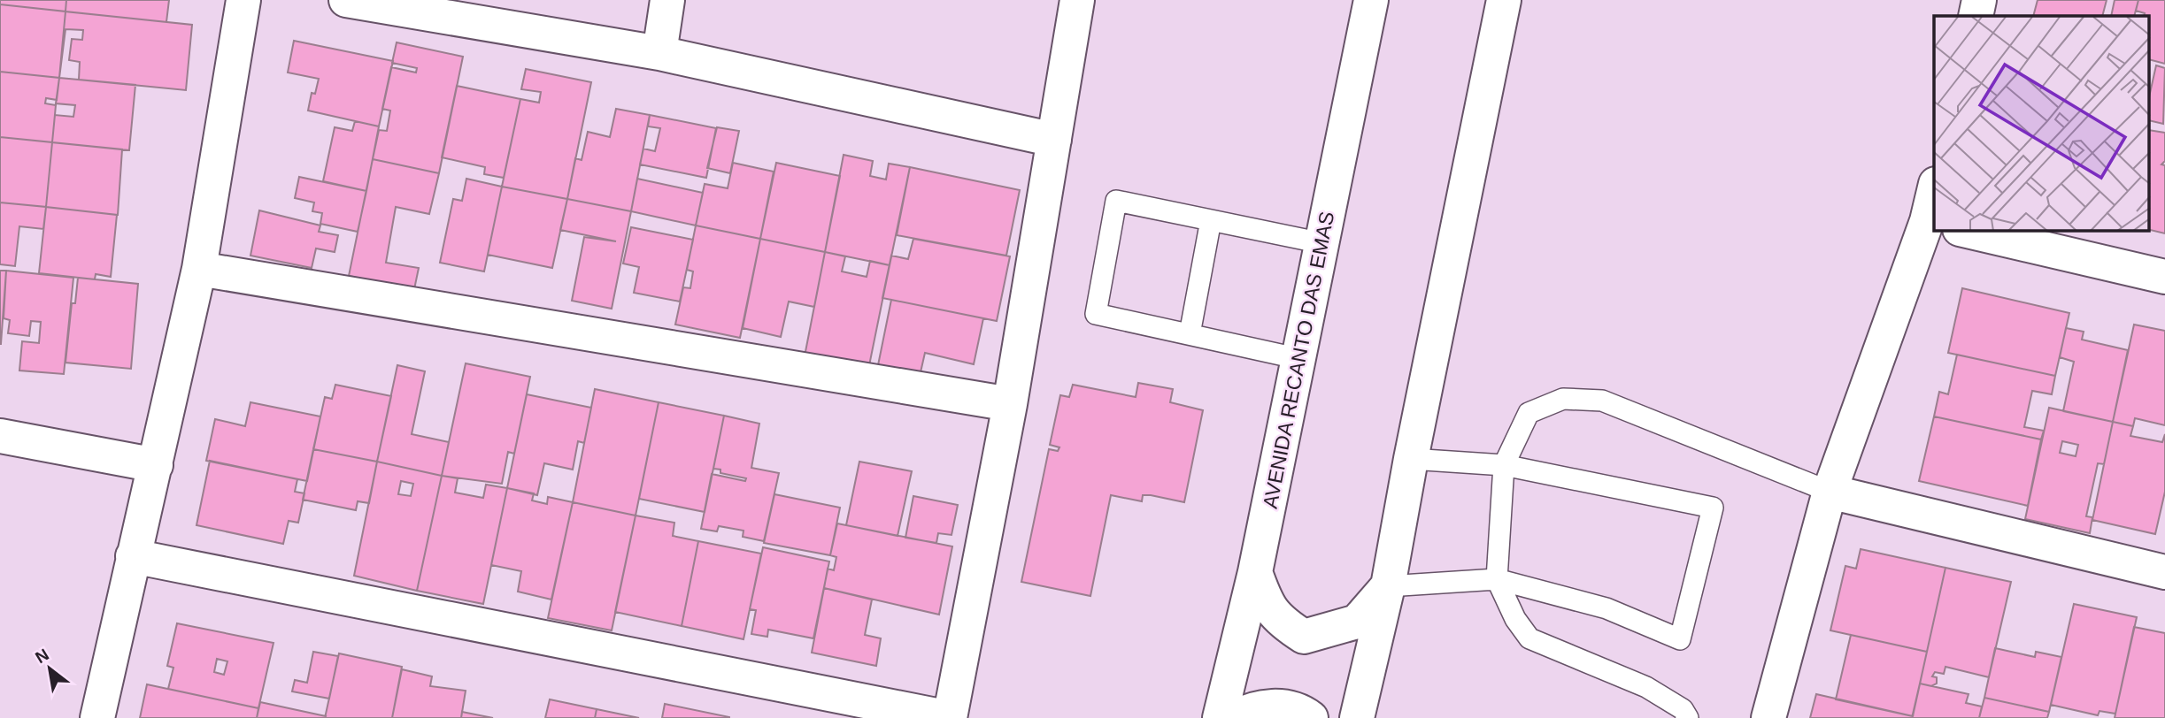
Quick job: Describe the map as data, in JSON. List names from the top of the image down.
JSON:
{
  "streets": {
    "street": ["AVENIDA RECANTO DAS EMAS"]
  },
  "north": "top left"
}
